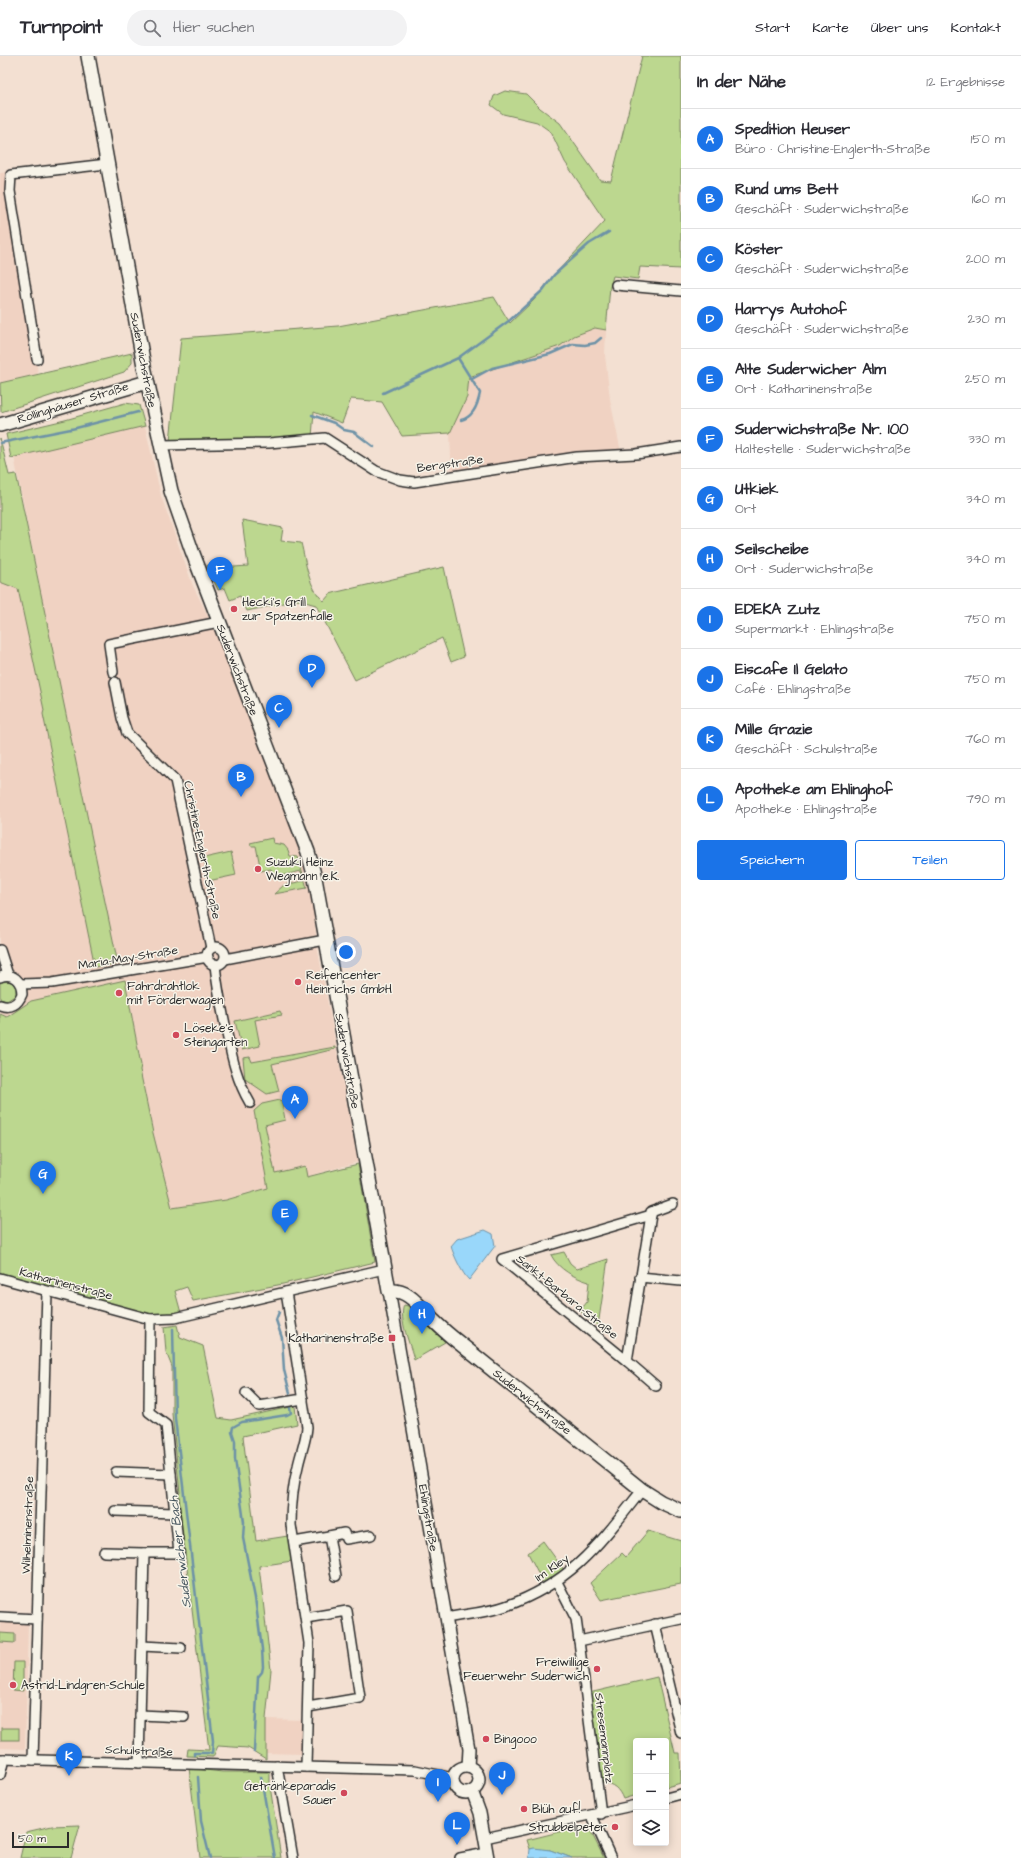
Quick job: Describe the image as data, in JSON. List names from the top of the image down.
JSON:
{
  "streets": {
    "main road": ["Suderwichstraße", "Röllinghäuser Straße", "Ehlingstraße"],
    "street": [
      "Bergstraße",
      "Christine-Englerth-Straße",
      "Maria-May-Straße",
      "Katharinenstraße",
      "Sankt-Barbara-Straße",
      "Wilhelminenstraße",
      "Im Kley",
      "Stresemannplatz",
      "Schulstraße"
    ]
  },
  "crossings": [
    ["Suderwichstraße", "Röllinghäuser Straße"],
    ["Suderwichstraße", "Bergstraße"],
    ["Suderwichstraße", "Katharinenstraße"],
    ["Suderwichstraße", "Ehlingstraße"],
    ["Suderwichstraße", "Im Kley"],
    ["Christine-Englerth-Straße", "Maria-May-Straße"],
    ["Katharinenstraße", "Ehlingstraße"],
    ["Katharinenstraße", "Wilhelminenstraße"],
    ["Ehlingstraße", "Im Kley"],
    ["Ehlingstraße", "Schulstraße"],
    ["Wilhelminenstraße", "Schulstraße"],
    ["Im Kley", "Stresemannplatz"]
  ],
  "water": ["Suderwicher Bach"],
  "places": {
    "other": [
      "Hecki's Grill zur Spatzenfalle",
      "Suzuki Heinz Wegmann e.K.",
      "Reifencenter Heinrichs GmbH",
      "Fahrdrahtlok mit Förderwagen",
      "Löseke's Steingarten",
      "Freiwillige Feuerwehr Suderwich",
      "Astrid-Lindgren-Schule",
      "Bingooo",
      "Getränkeparadis Sauer",
      "Blüh auf!",
      "Strubbelpeter"
    ],
    "transit": ["Katharinenstraße"]
  },
  "scale_bar": "50 m",
  "page": {
    "header": "Turnpoint",
    "search": "Hier suchen",
    "nav": [
      "Start",
      "Karte",
      "Über uns",
      "Kontakt"
    ],
    "heading": ["In der Nähe", "12 Ergebnisse"],
    "list": [
      {
        "mark": "A",
        "name": "Spedition Heuser",
        "note": "Büro · Christine-Englerth-Straße",
        "value": "150 m"
      },
      {
        "mark": "B",
        "name": "Rund ums Bett",
        "note": "Geschäft · Suderwichstraße",
        "value": "160 m"
      },
      {
        "mark": "C",
        "name": "Köster",
        "note": "Geschäft · Suderwichstraße",
        "value": "200 m"
      },
      {
        "mark": "D",
        "name": "Harrys Autohof",
        "note": "Geschäft · Suderwichstraße",
        "value": "230 m"
      },
      {
        "mark": "E",
        "name": "Alte Suderwicher Alm",
        "note": "Ort · Katharinenstraße",
        "value": "250 m"
      },
      {
        "mark": "F",
        "name": "Suderwichstraße Nr. 100",
        "note": "Haltestelle · Suderwichstraße",
        "value": "330 m"
      },
      {
        "mark": "G",
        "name": "Utkiek",
        "note": "Ort",
        "value": "340 m"
      },
      {
        "mark": "H",
        "name": "Seilscheibe",
        "note": "Ort · Suderwichstraße",
        "value": "340 m"
      },
      {
        "mark": "I",
        "name": "EDEKA Zutz",
        "note": "Supermarkt · Ehlingstraße",
        "value": "750 m"
      },
      {
        "mark": "J",
        "name": "Eiscafe Il Gelato",
        "note": "Café · Ehlingstraße",
        "value": "750 m"
      },
      {
        "mark": "K",
        "name": "Mille Grazie",
        "note": "Geschäft · Schulstraße",
        "value": "760 m"
      },
      {
        "mark": "L",
        "name": "Apotheke am Ehlinghof",
        "note": "Apotheke · Ehlingstraße",
        "value": "790 m"
      }
    ],
    "pins": [
      "F",
      "D",
      "C",
      "B",
      "A",
      "G",
      "E",
      "H",
      "K",
      "J",
      "I",
      "L"
    ],
    "buttons": ["Speichern", "Teilen"],
    "map_buttons": ["+", "−"],
    "scale": "50 m"
  }
}
